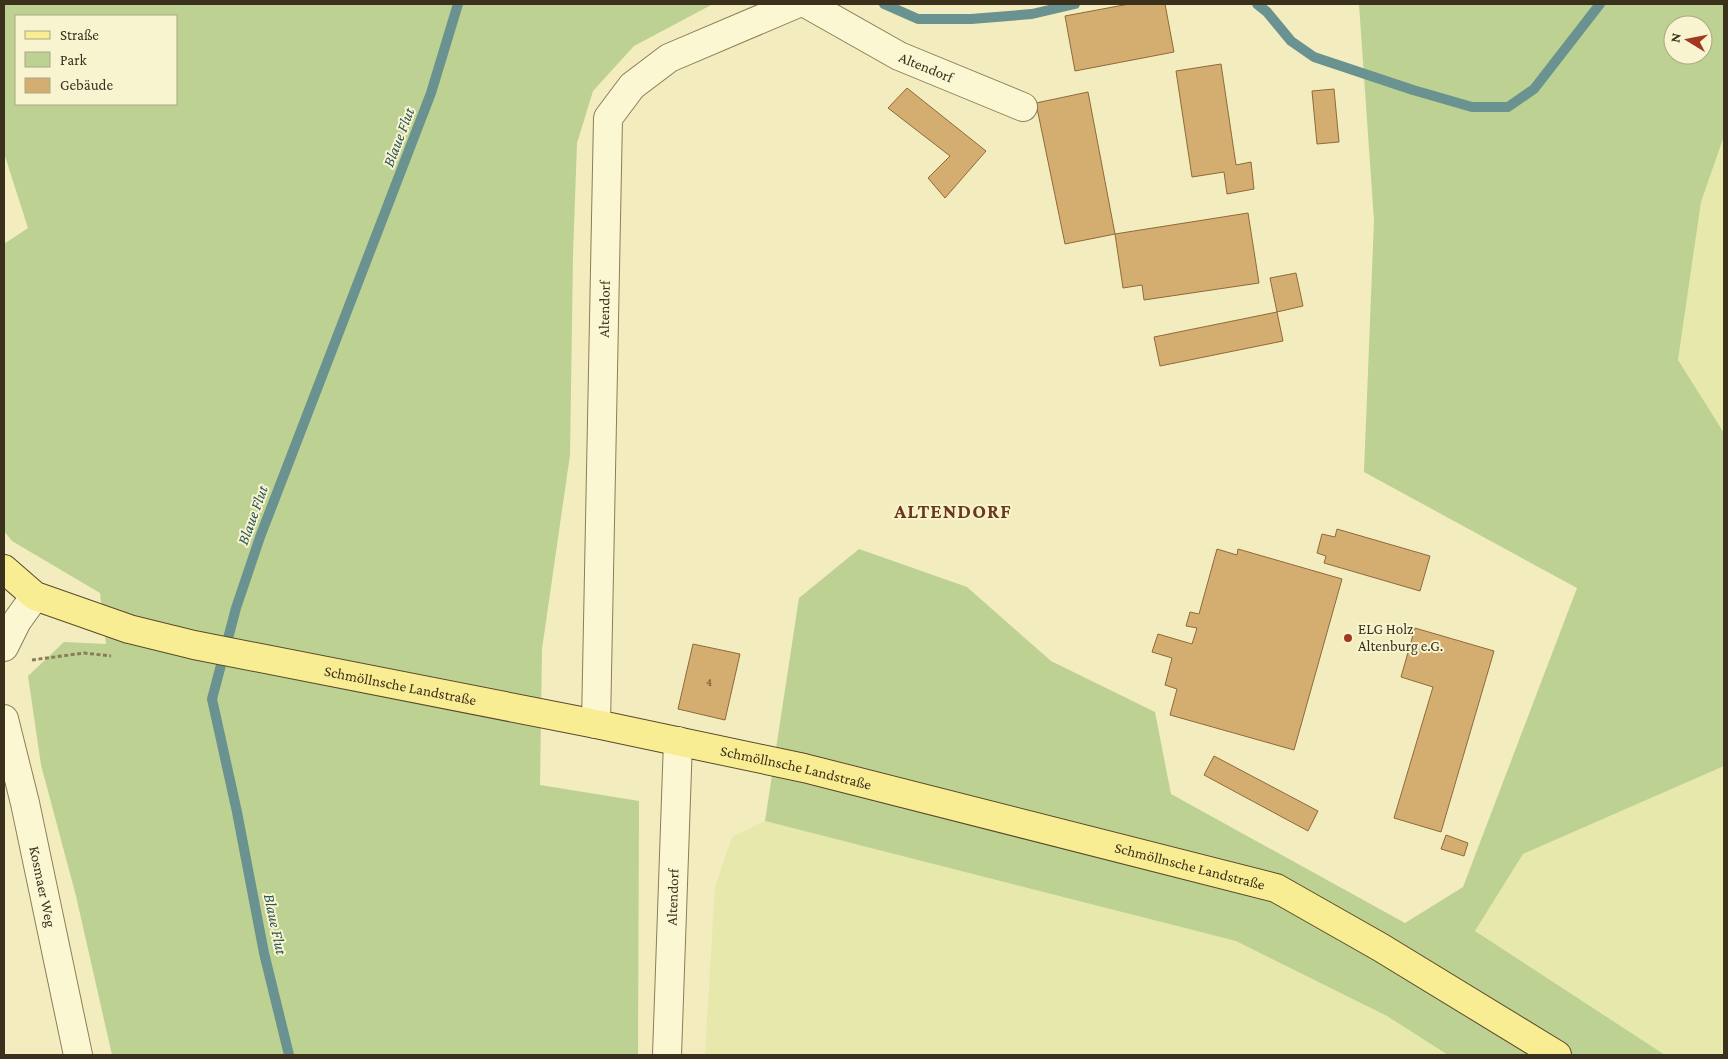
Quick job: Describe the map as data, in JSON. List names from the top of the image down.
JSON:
{
  "streets": {
    "main road": ["Schmöllnsche Landstraße"],
    "street": ["Altendorf", "Kosmaer Weg"]
  },
  "crossings": [
    ["Altendorf", "Schmöllnsche Landstraße"]
  ],
  "districts": ["ALTENDORF"],
  "water": ["Blaue Flut"],
  "places": ["ELG Holz Altenburg e.G."],
  "house_numbers": ["4"],
  "legend": ["Straße", "Park", "Gebäude"],
  "north": "left"
}
